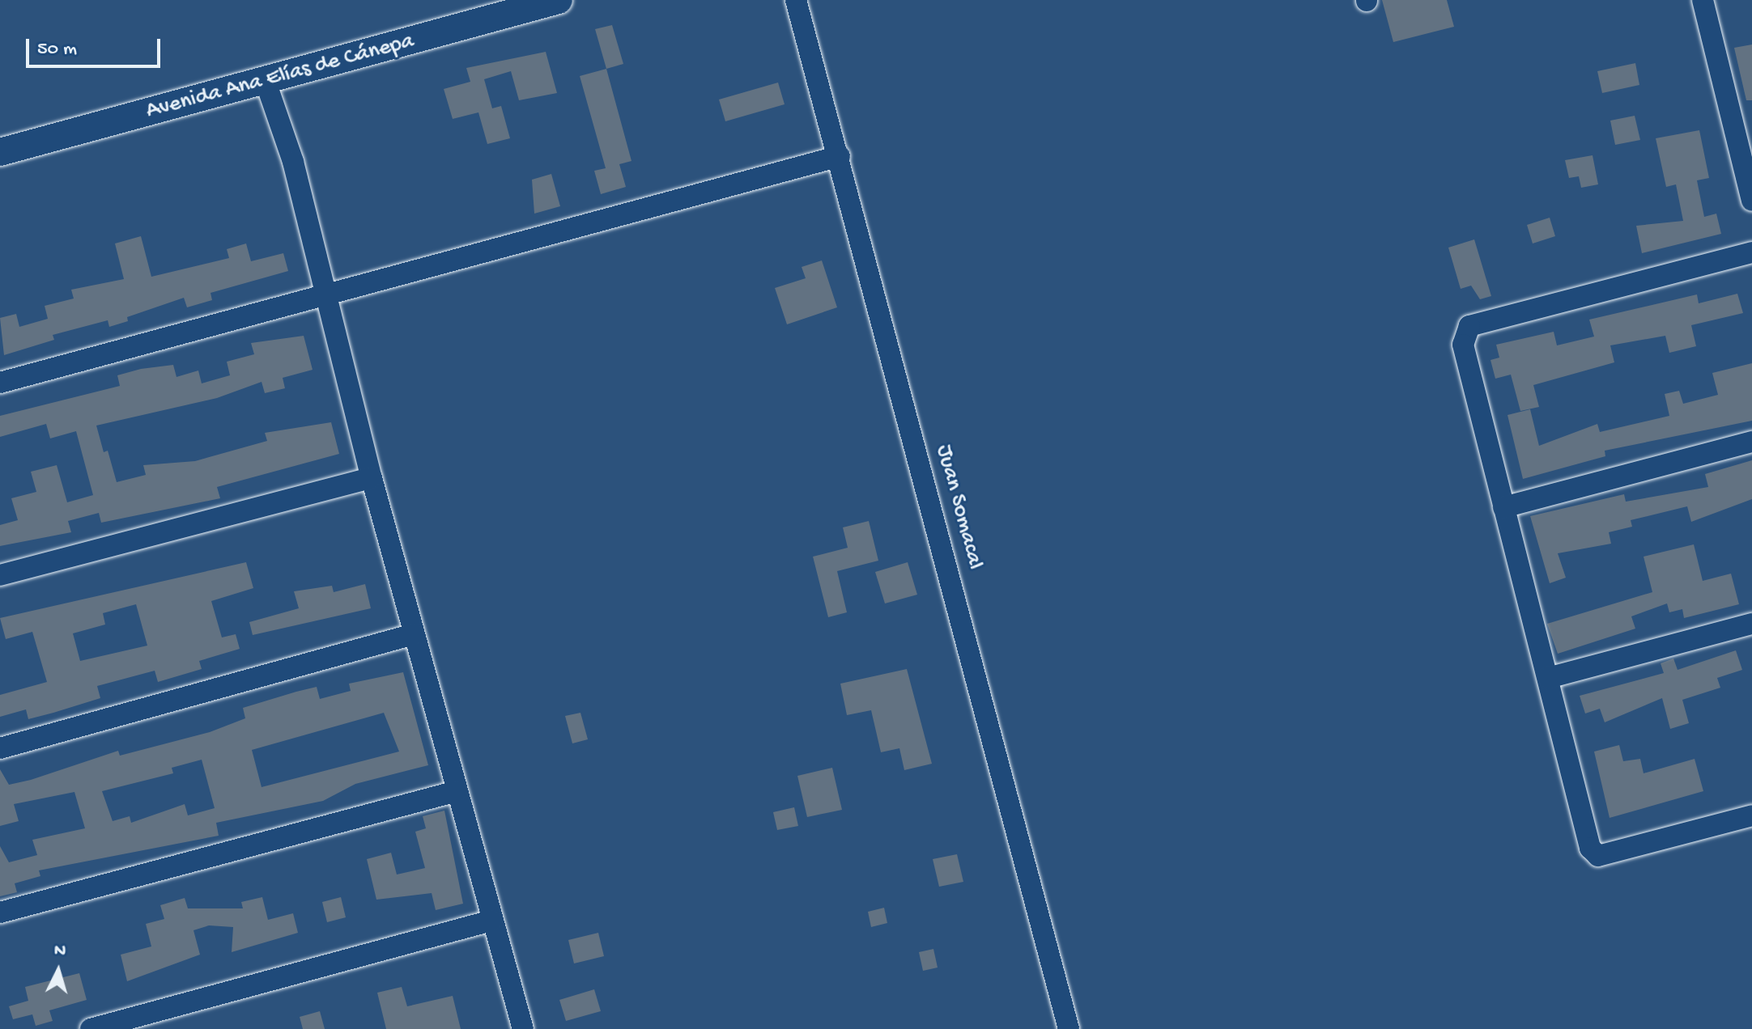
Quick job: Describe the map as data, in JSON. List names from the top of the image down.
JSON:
{
  "streets": {
    "main road": ["Avenida Ana Elías de Cánepa"],
    "street": ["Juan Somacal"]
  },
  "scale_bar": "50 m",
  "north": "top"
}
